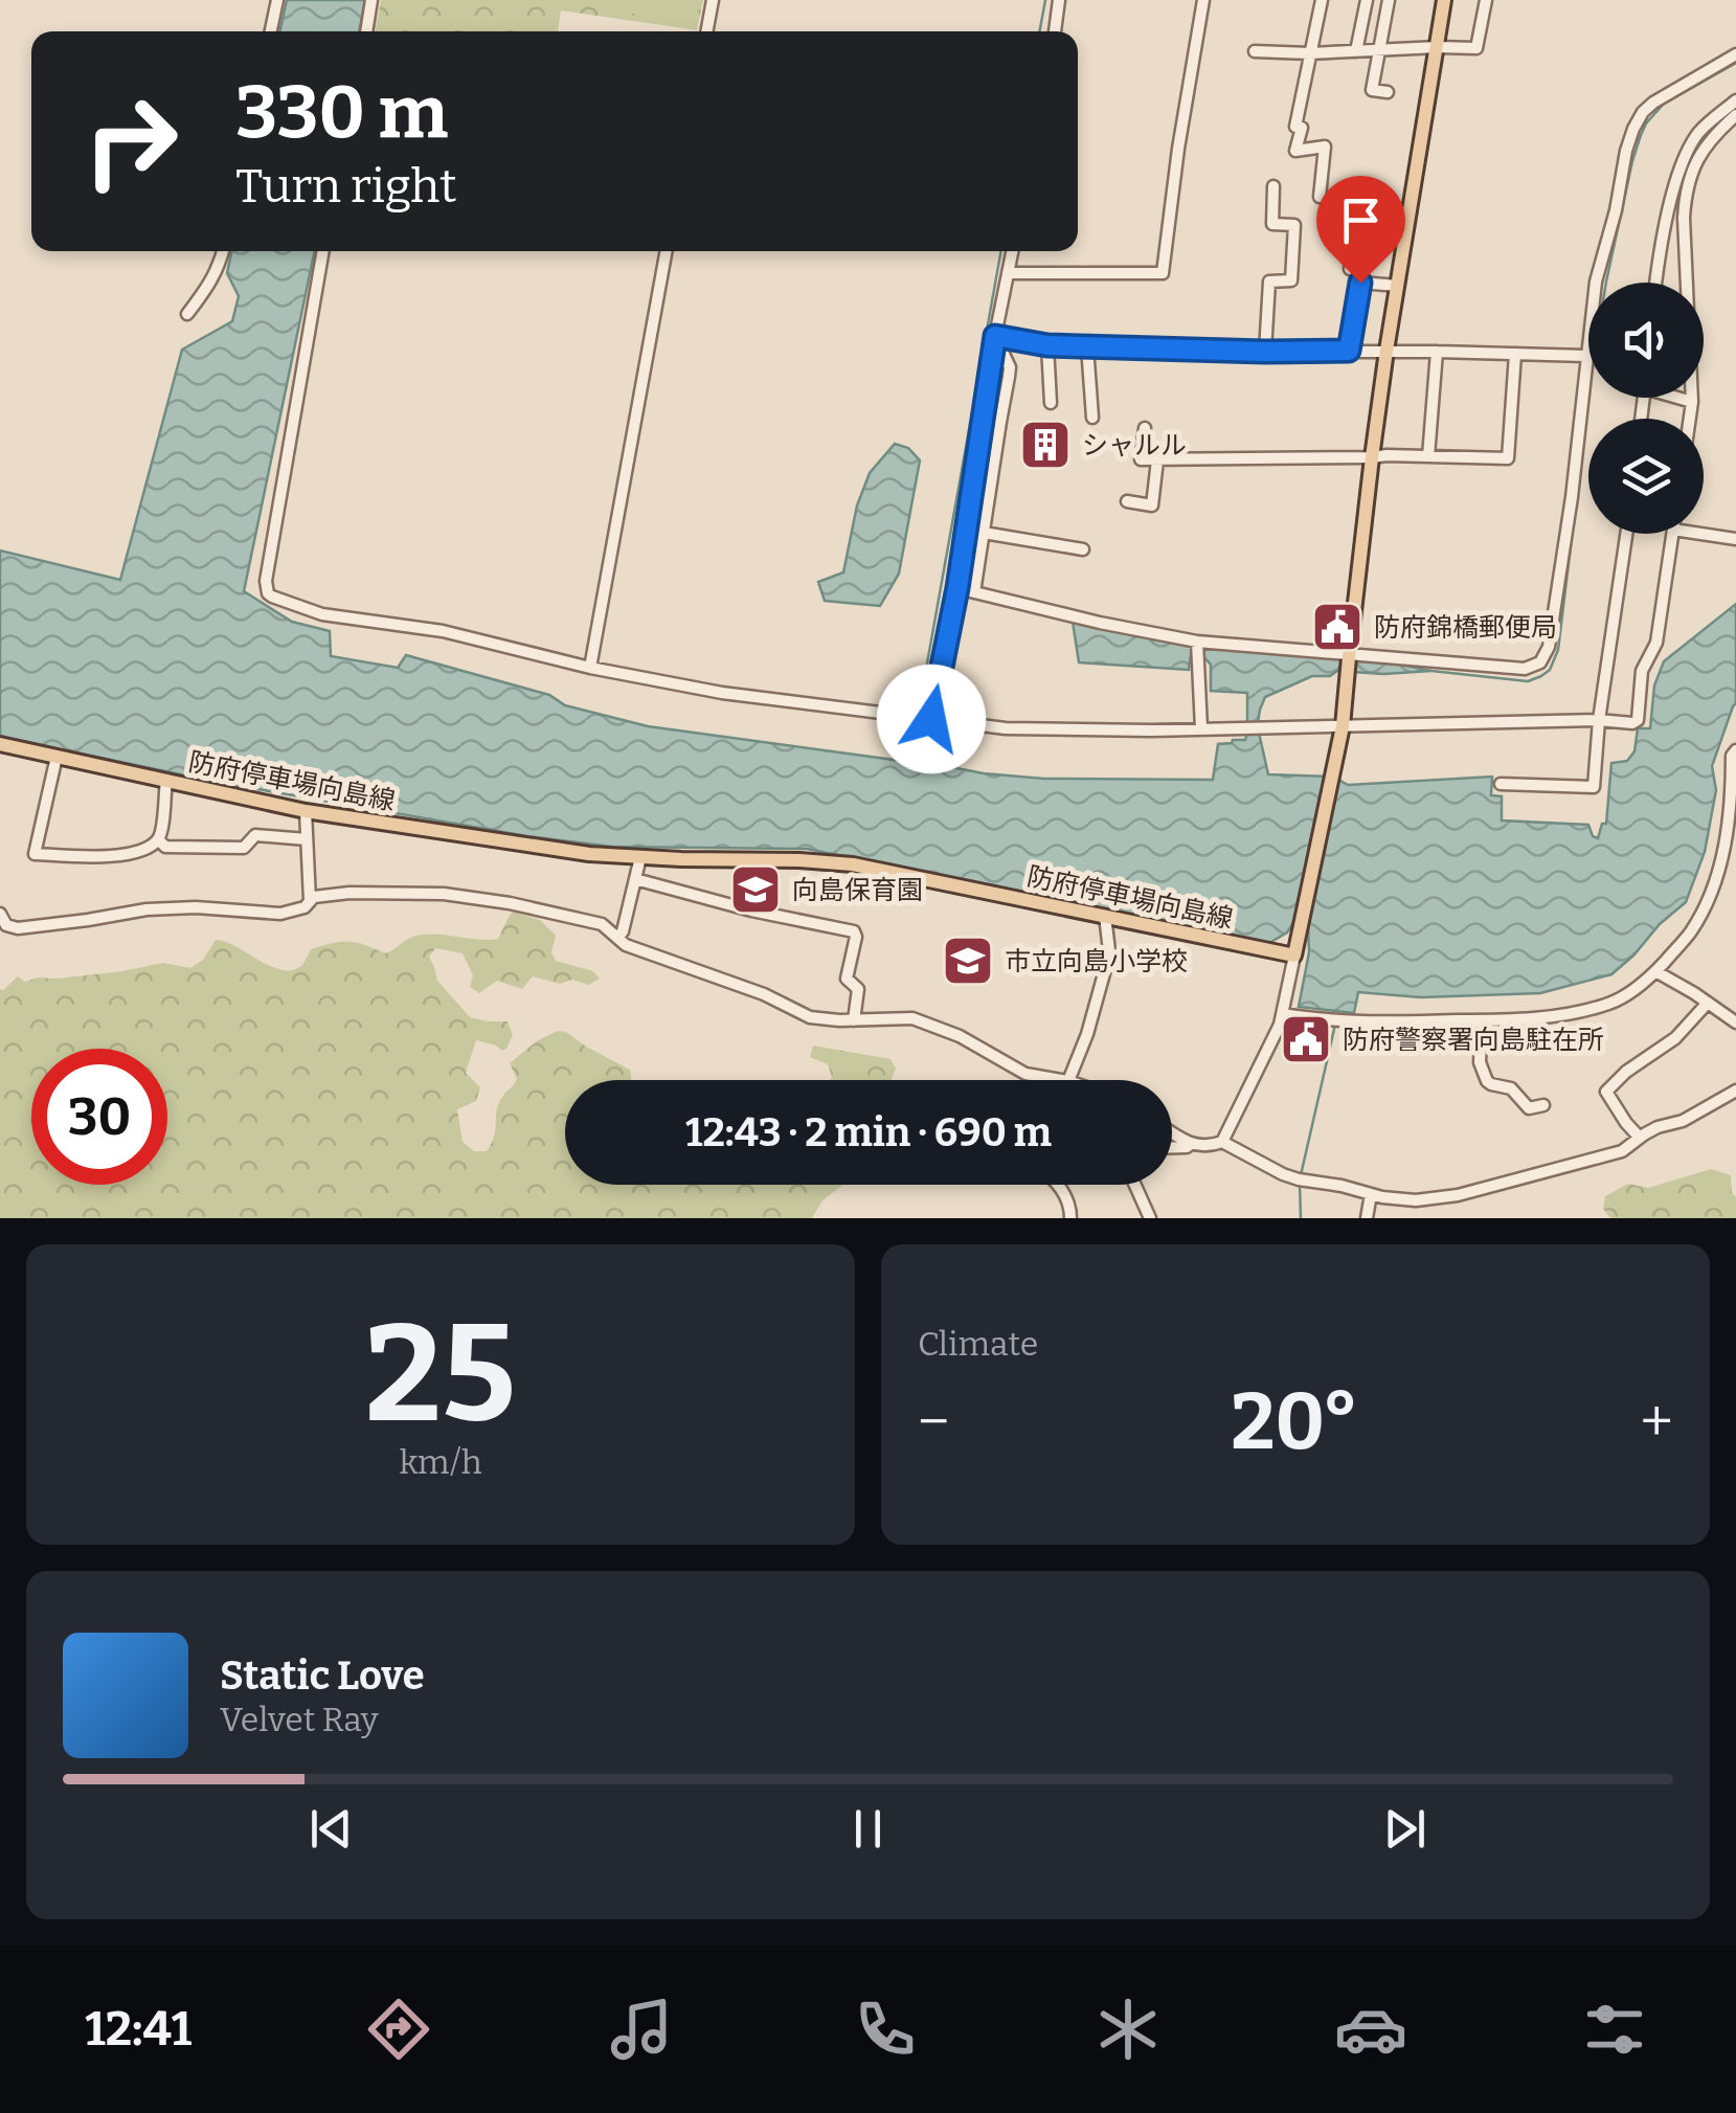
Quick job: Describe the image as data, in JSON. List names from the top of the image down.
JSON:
{
  "streets": {
    "main road": ["防府停車場向島線"]
  },
  "places": {
    "building": ["シャルル"],
    "public building": ["防府錦橋郵便局", "防府警察署向島駐在所"],
    "school or university": ["向島保育園", "市立向島小学校"]
  },
  "page": {
    "turn": ["330 m", "Turn right"],
    "limit": "30",
    "trip": "12:43 · 2 min · 690 m",
    "tile": [
      ["25", "km/h"],
      "Climate"
    ],
    "heat": ["−", "20°", "+"],
    "song": ["Static Love", "Velvet Ray"],
    "tabs": "12:41"
  }
}
